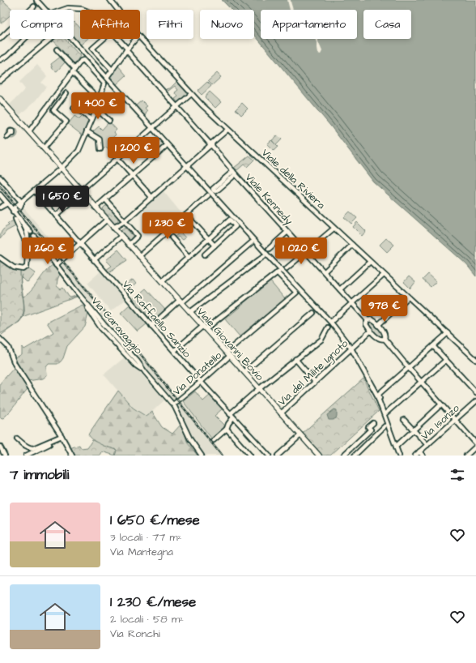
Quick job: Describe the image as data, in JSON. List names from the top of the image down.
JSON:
{
  "streets": {
    "main road": ["Viale Giovanni Bovio"],
    "street": [
      "Viale della Riviera",
      "Viale Kennedy",
      "Via Raffaello Sanzio",
      "Via Caravaggio",
      "Via del Milite Ignoto",
      "Via Donatello",
      "Via Isonzo"
    ]
  },
  "crossings": [
    ["Via Raffaello Sanzio", "Via Donatello"],
    ["Via Caravaggio", "Via Donatello"],
    ["Viale Giovanni Bovio", "Via del Milite Ignoto"],
    ["Viale Giovanni Bovio", "Via Donatello"]
  ],
  "page": {
    "chip": [
      "Compra",
      "Affitta",
      "Filtri",
      "Nuovo",
      "Appartamento",
      "Casa"
    ],
    "price": [
      "1 400 €",
      "1 200 €",
      "1 650 €",
      "1 230 €",
      "1 260 €",
      "1 020 €",
      "978 €"
    ],
    "heading": "7 immobili",
    "list": [
      {
        "name": "1 650 €/mese",
        "note": "3 locali · 77 m² · Via Mantegna"
      },
      {
        "name": "1 230 €/mese",
        "note": "2 locali · 58 m² · Via Ronchi"
      }
    ]
  }
}
